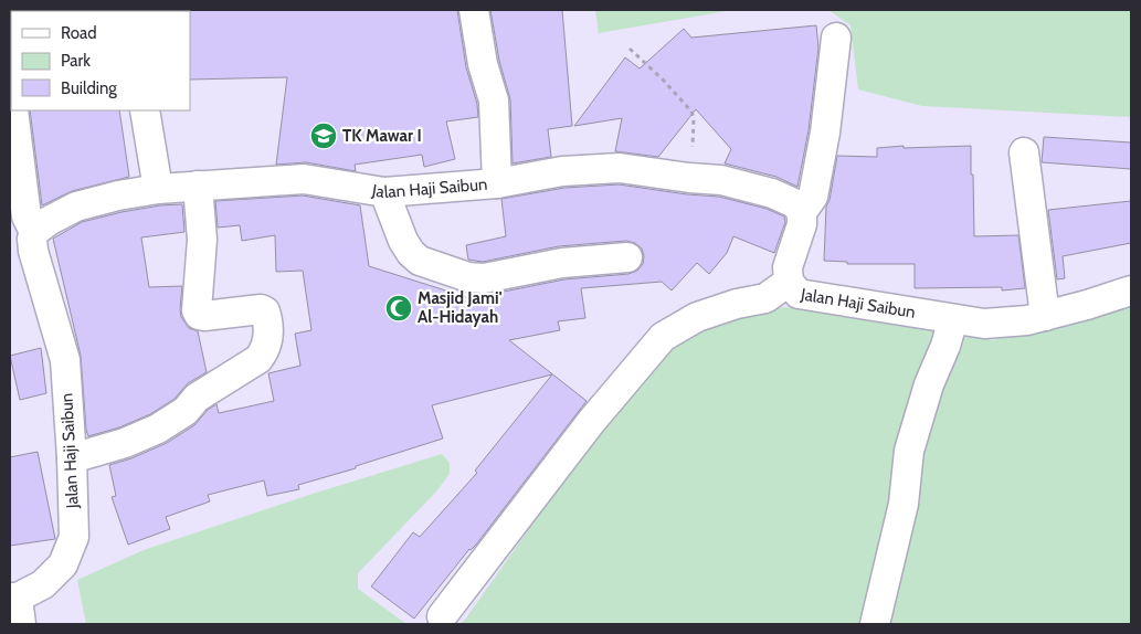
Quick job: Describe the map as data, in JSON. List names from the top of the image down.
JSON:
{
  "streets": {
    "street": ["Jalan Haji Saibun"]
  },
  "places": {
    "school or university": ["TK Mawar I"],
    "mosque": ["Masjid Jami' Al-Hidayah"]
  },
  "legend": ["Road", "Park", "Building"]
}
